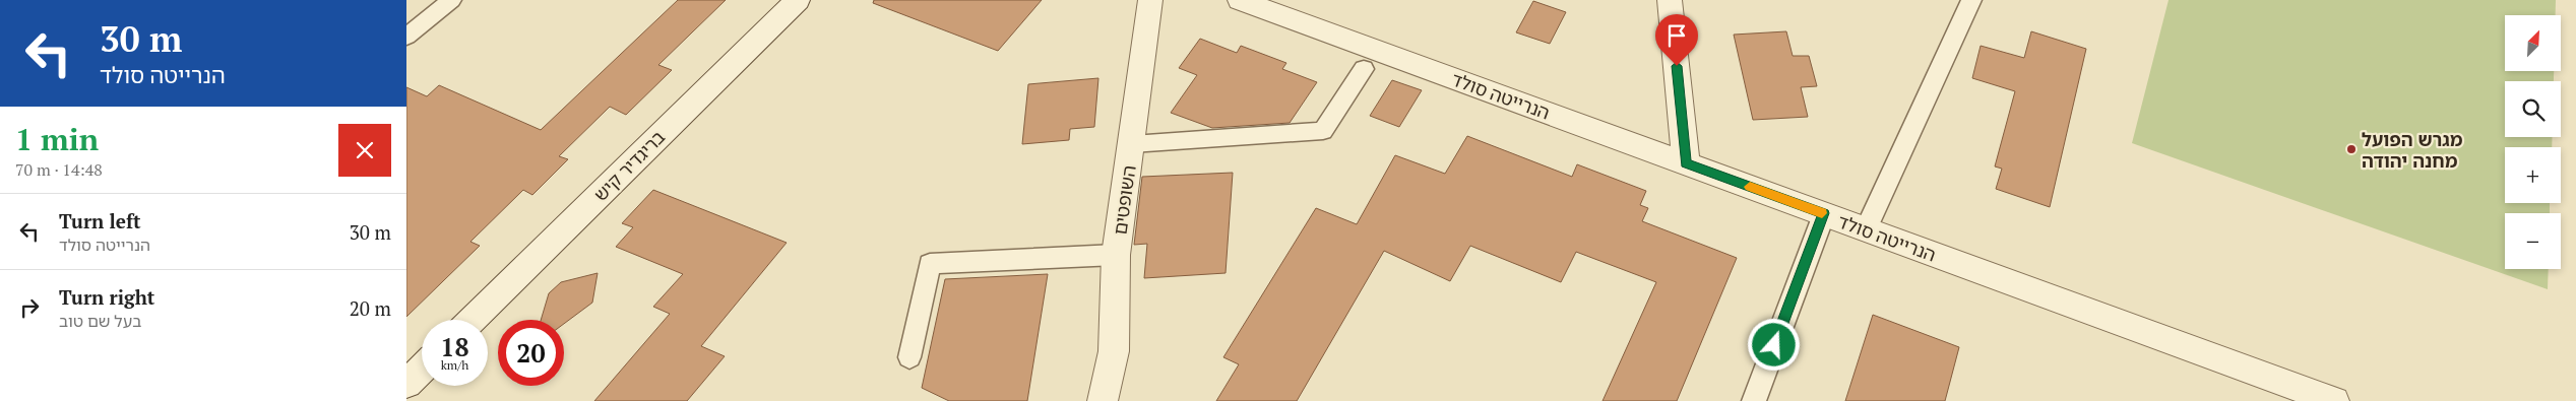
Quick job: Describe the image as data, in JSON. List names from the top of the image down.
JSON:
{
  "streets": {
    "street": ["הנרייטה סולד", "בריגדיר קיש", "השופטים"]
  },
  "places": ["מגרש הפועל מחנה יהודה"],
  "north": "top right",
  "page": {
    "turn": ["30 m", "הנרייטה סולד"],
    "map_buttons": ["+", "−"],
    "heading": ["1 min", "70 m · 14:48"],
    "list": [
      {
        "name": "Turn left",
        "note": "הנרייטה סולד",
        "value": "30 m"
      },
      {
        "name": "Turn right",
        "note": "בעל שם טוב",
        "value": "20 m"
      }
    ],
    "speed": "18 km/h",
    "limit": "20"
  }
}
